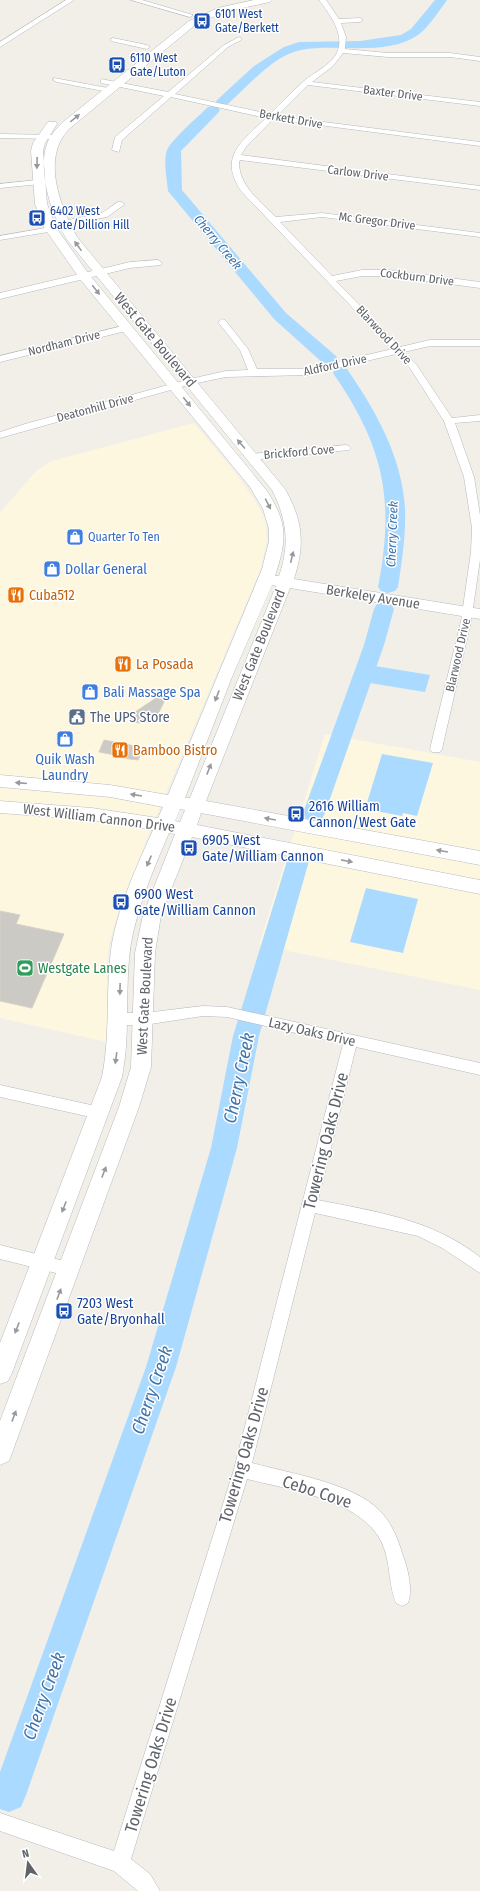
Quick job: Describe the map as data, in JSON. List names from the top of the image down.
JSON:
{
  "streets": {
    "main road": ["West Gate Boulevard", "Berkeley Avenue", "West William Cannon Drive"],
    "street": [
      "Baxter Drive",
      "Berkett Drive",
      "Carlow Drive",
      "Mc Gregor Drive",
      "Cockburn Drive",
      "Blarwood Drive",
      "Nordham Drive",
      "Aldford Drive",
      "Deatonhill Drive",
      "Brickford Cove",
      "Lazy Oaks Drive",
      "Towering Oaks Drive",
      "Cebo Cove"
    ]
  },
  "crossings": [
    ["Berkett Drive", "West Gate Boulevard"],
    ["Carlow Drive", "Blarwood Drive"],
    ["Mc Gregor Drive", "Blarwood Drive"],
    ["Cockburn Drive", "Blarwood Drive"],
    ["Blarwood Drive", "Aldford Drive"],
    ["Blarwood Drive", "Berkeley Avenue"],
    ["West Gate Boulevard", "Nordham Drive"],
    ["West Gate Boulevard", "Aldford Drive"],
    ["West Gate Boulevard", "Deatonhill Drive"],
    ["West Gate Boulevard", "Brickford Cove"],
    ["West Gate Boulevard", "Berkeley Avenue"],
    ["West Gate Boulevard", "West William Cannon Drive"],
    ["West Gate Boulevard", "Lazy Oaks Drive"],
    ["Aldford Drive", "Deatonhill Drive"],
    ["Lazy Oaks Drive", "Towering Oaks Drive"],
    ["Towering Oaks Drive", "Cebo Cove"]
  ],
  "water": ["Cherry Creek"],
  "places": {
    "bus stop": [
      "6101 West Gate/Berkett",
      "6110 West Gate/Luton",
      "6402 West Gate/Dillion Hill",
      "2616 William Cannon/West Gate",
      "6905 West Gate/William Cannon",
      "6900 West Gate/William Cannon",
      "7203 West Gate/Bryonhall"
    ],
    "shop": [
      "Quarter To Ten",
      "Dollar General",
      "Bali Massage Spa",
      "Quik Wash Laundry"
    ],
    "restaurant": ["Cuba512", "La Posada", "Bamboo Bistro"],
    "public building": ["The UPS Store"],
    "sports": ["Westgate Lanes"]
  },
  "north": "top"
}
